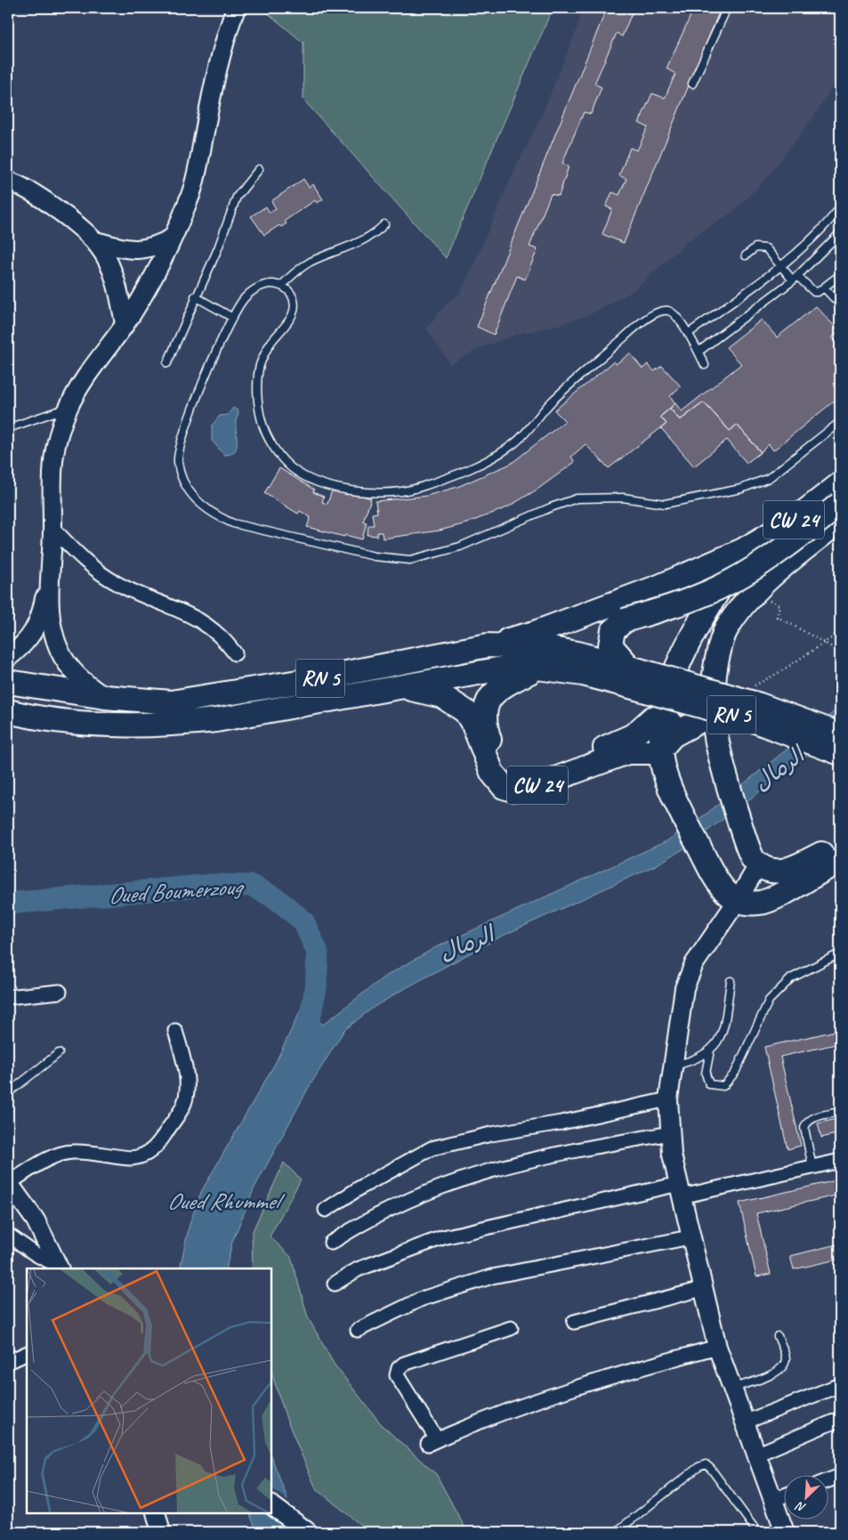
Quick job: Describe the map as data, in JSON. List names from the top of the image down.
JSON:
{
  "streets": {
    "highway": ["CW 24", "RN 5"]
  },
  "crossings": [
    ["CW 24", "RN 5"]
  ],
  "water": ["الرمال", "Oued Boumerzoug", "Oued Rhummel"],
  "north": "bottom left"
}
